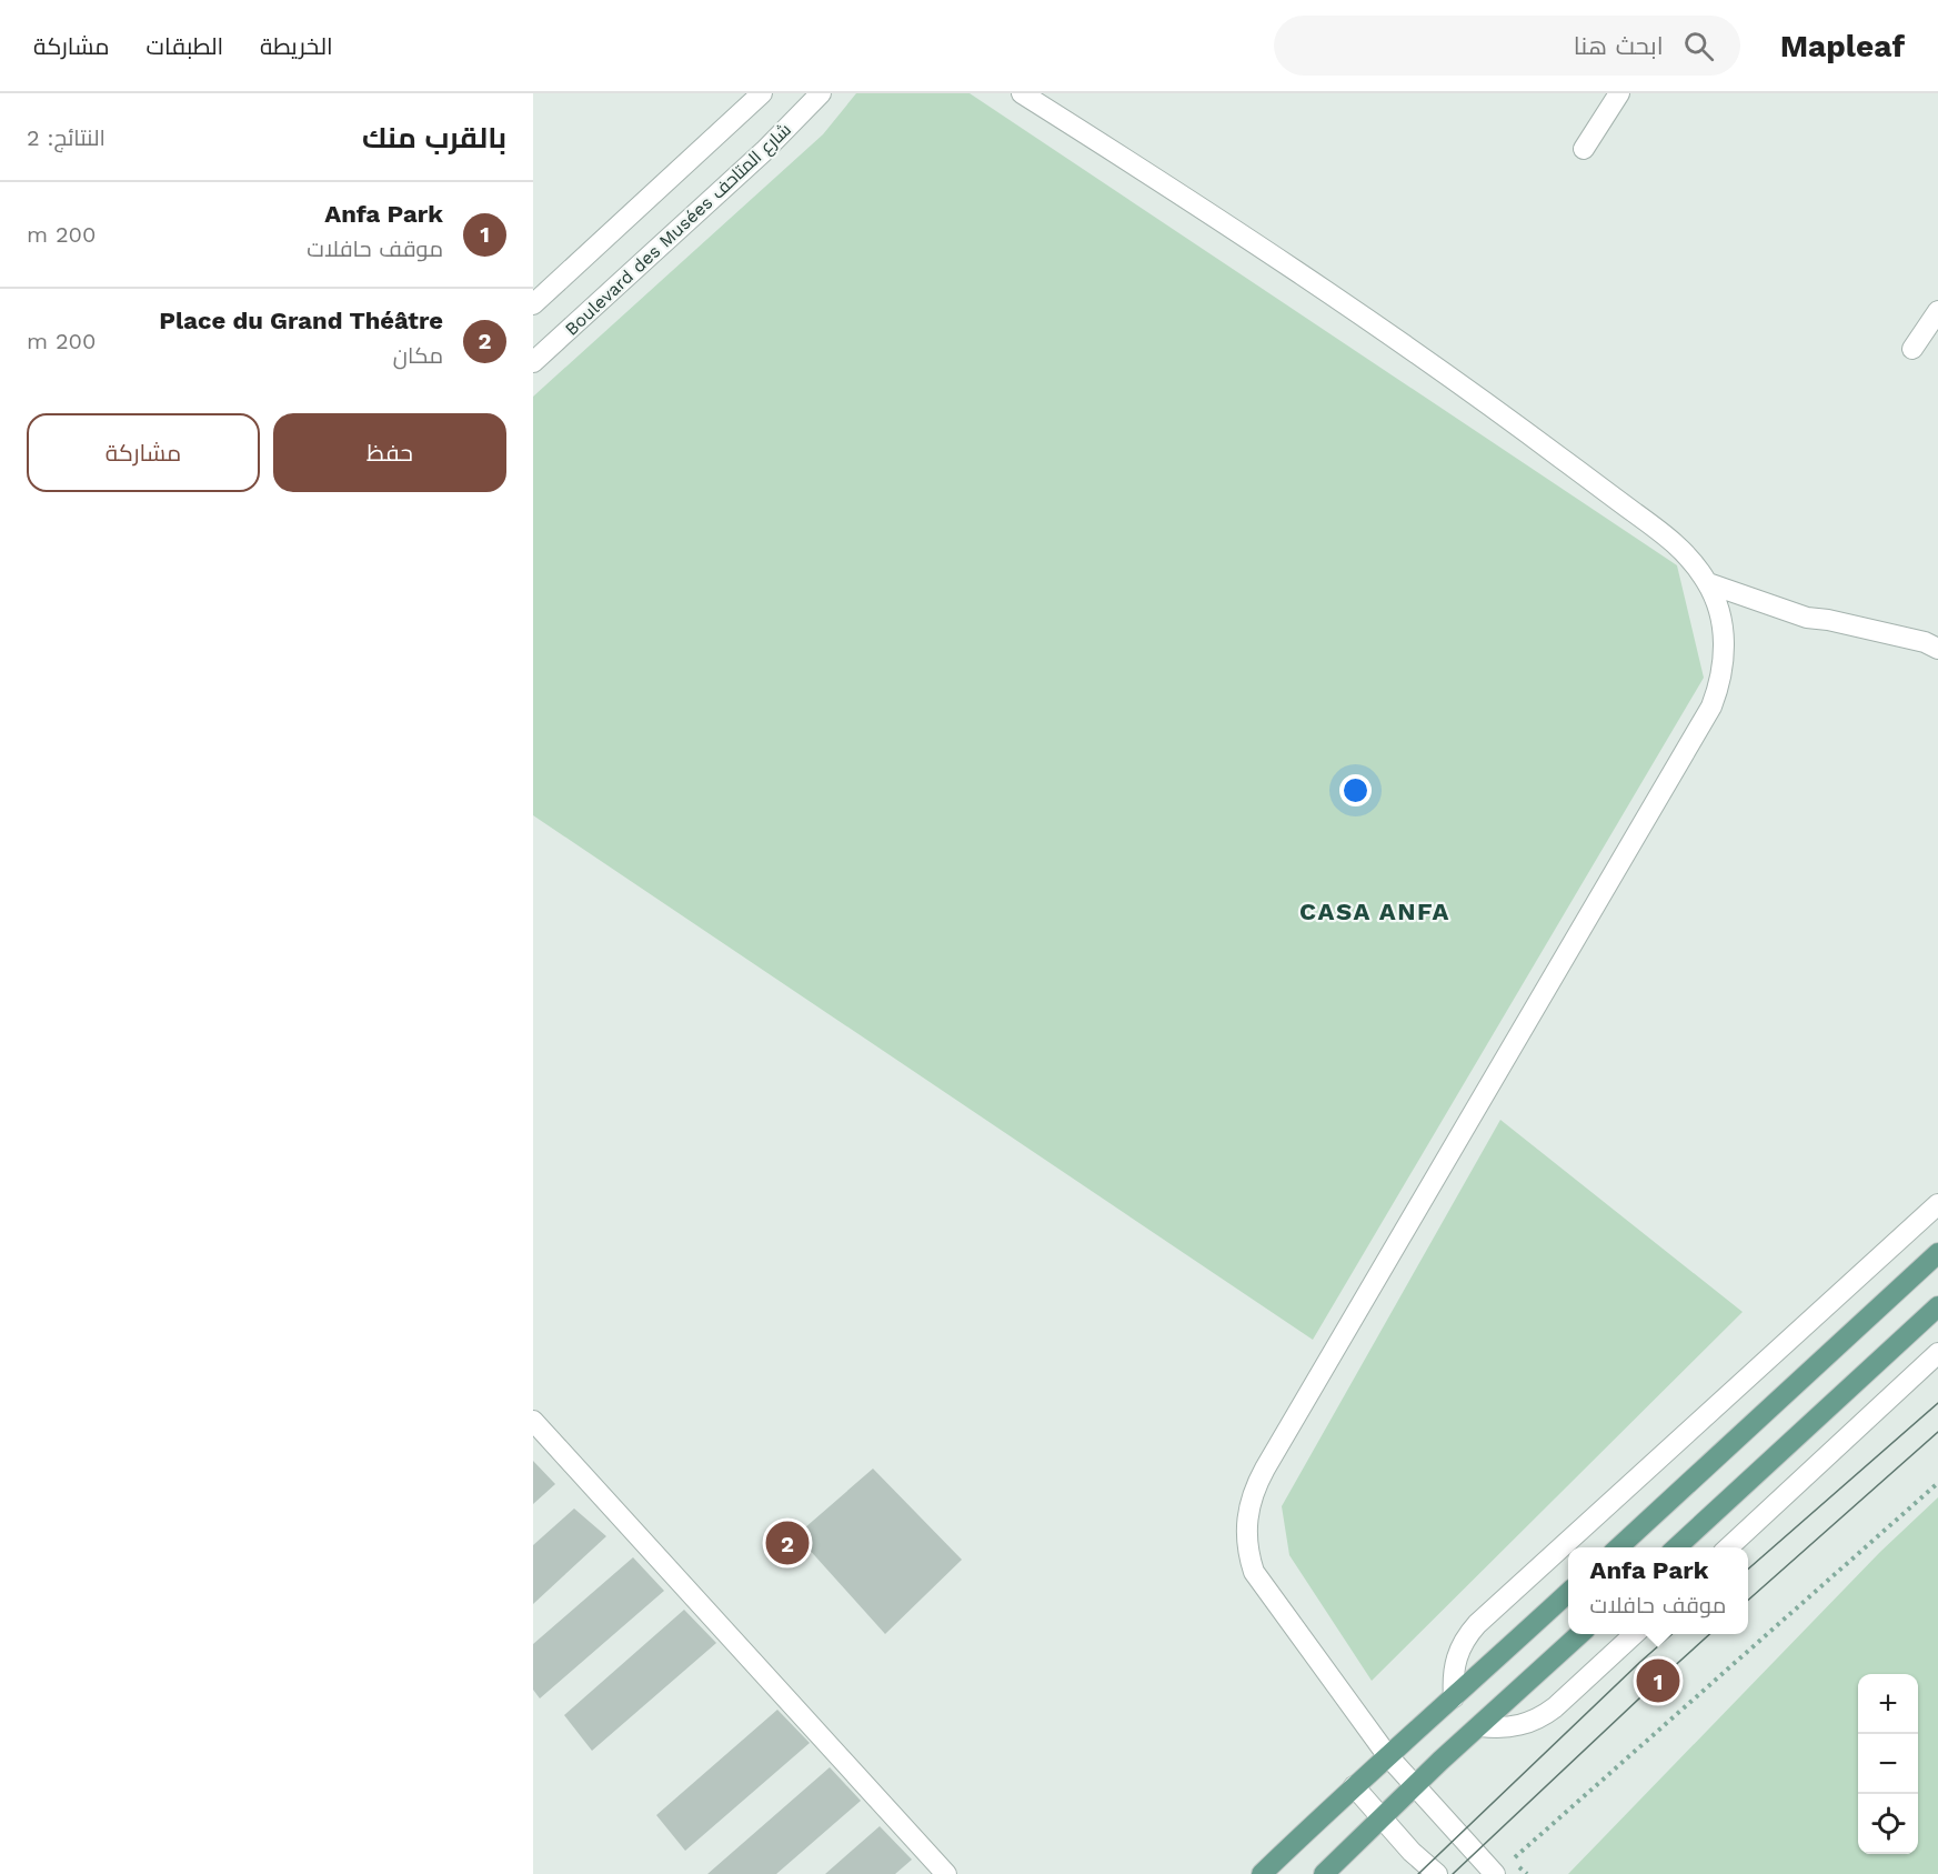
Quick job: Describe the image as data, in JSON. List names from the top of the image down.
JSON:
{
  "streets": {
    "street": ["Boulevard des Musées شارع المتاحف"]
  },
  "districts": ["CASA ANFA"],
  "page": {
    "header": "Mapleaf",
    "search": "ابحث هنا",
    "nav": ["الخريطة", "الطبقات", "مشاركة"],
    "heading": ["بالقرب منك", "النتائج: 2"],
    "list": [
      {
        "mark": "1",
        "name": "Anfa Park",
        "note": "موقف حافلات",
        "value": "200 m"
      },
      {
        "mark": "2",
        "name": "Place du Grand Théâtre",
        "note": "مكان",
        "value": "200 m"
      }
    ],
    "buttons": ["حفظ", "مشاركة"],
    "pins": ["2", "1"],
    "popup": ["Anfa Park", "موقف حافلات"],
    "map_buttons": ["+", "−"]
  }
}
